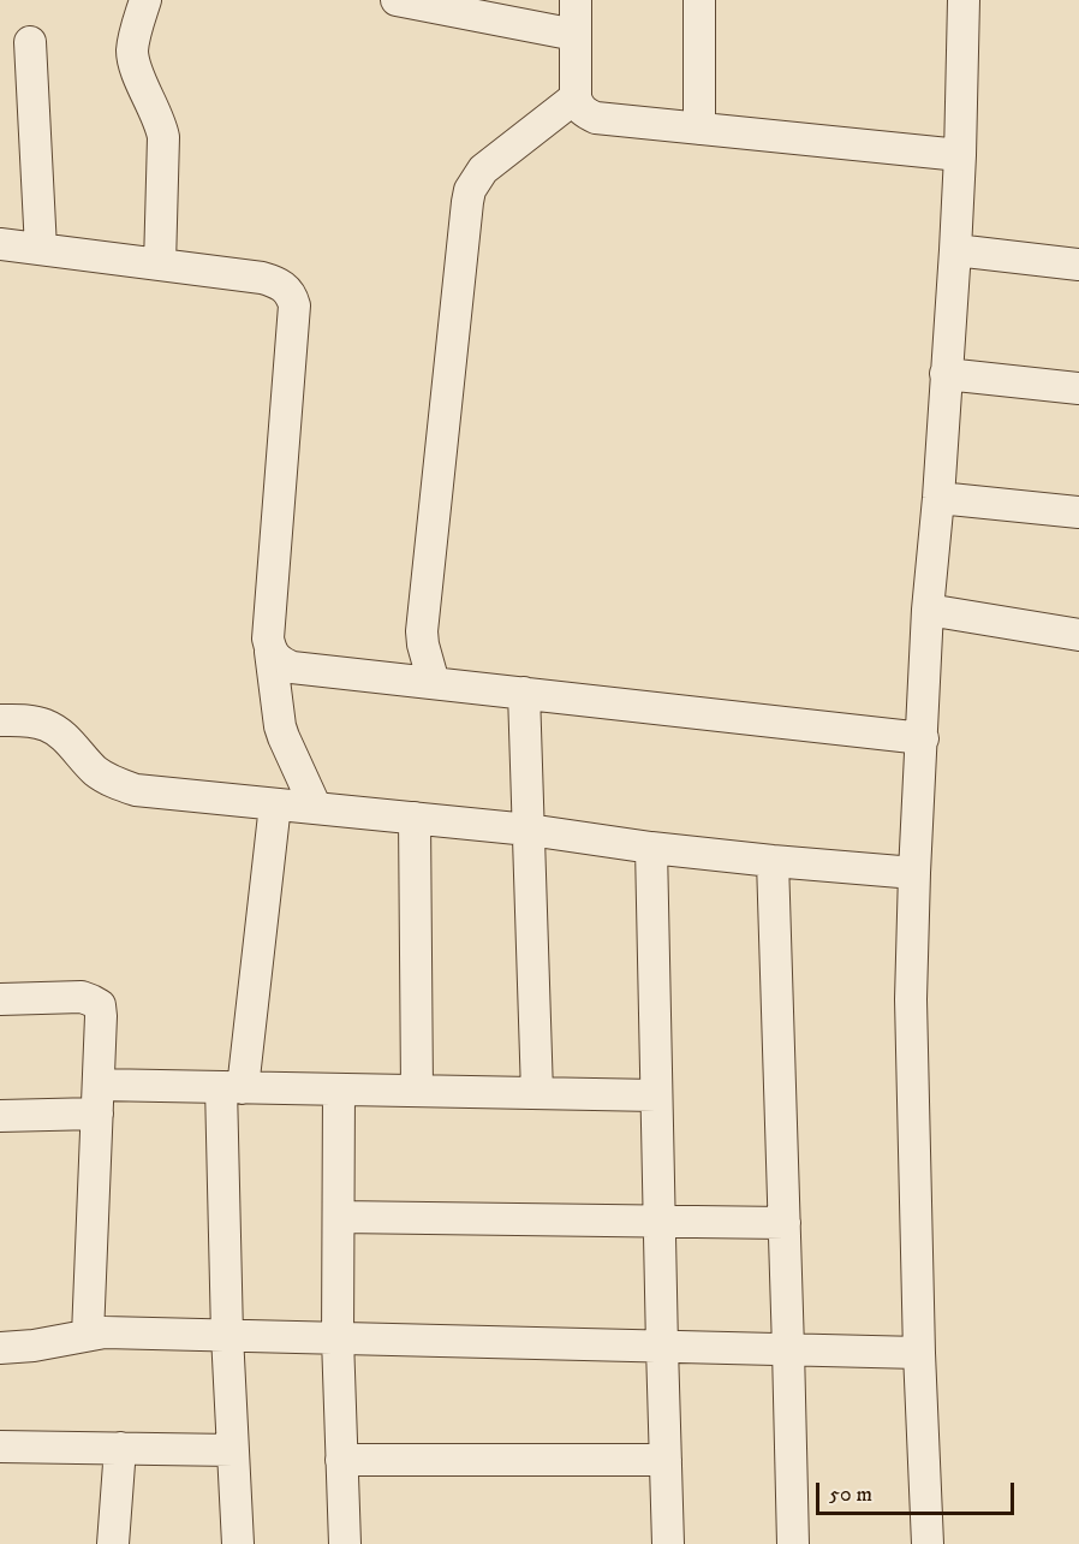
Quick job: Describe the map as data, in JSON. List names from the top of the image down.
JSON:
{
  "scale_bar": "50 m"
}
